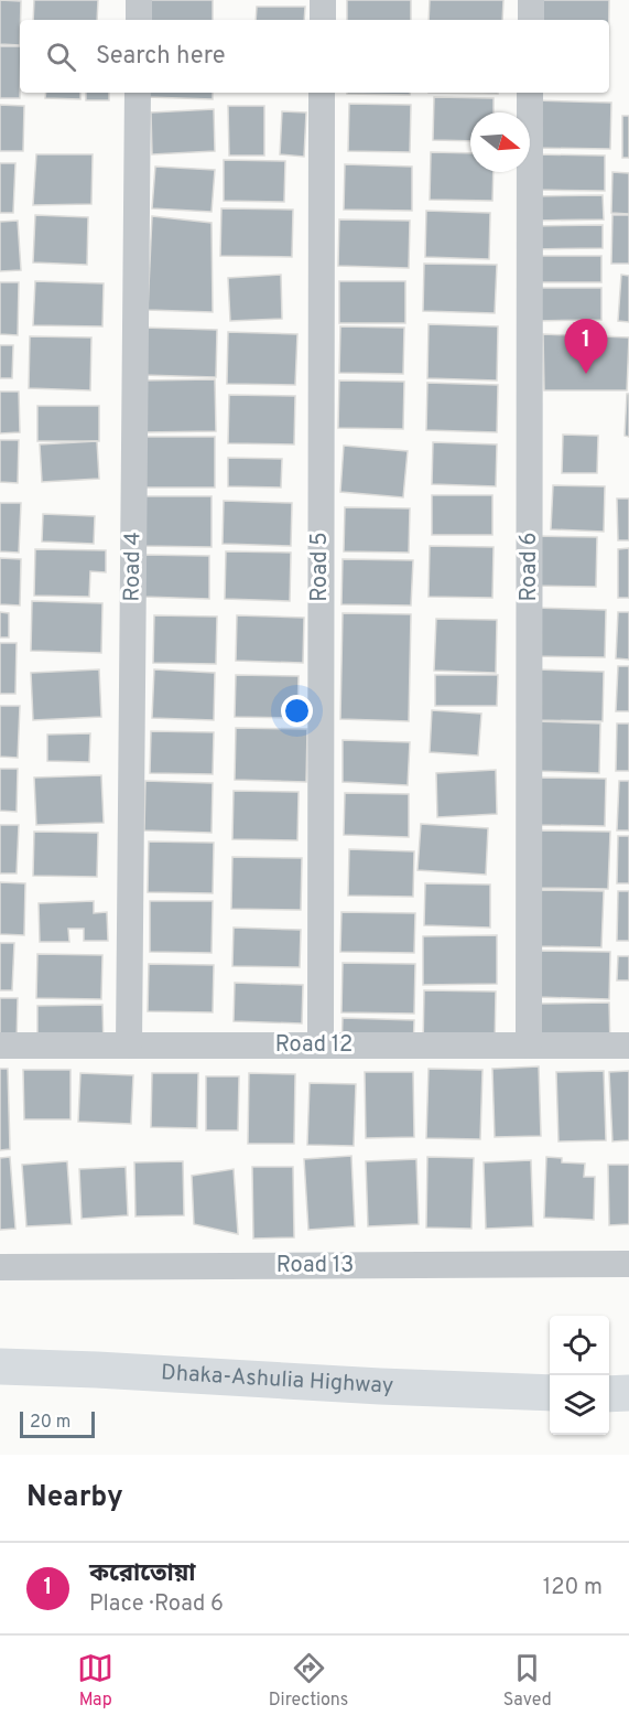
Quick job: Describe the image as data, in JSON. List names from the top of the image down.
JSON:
{
  "streets": {
    "highway": ["Dhaka-Ashulia Highway"],
    "street": [
      "Road 4",
      "Road 5",
      "Road 6",
      "Road 12",
      "Road 13"
    ]
  },
  "crossings": [
    ["Road 4", "Road 12"],
    ["Road 5", "Road 12"],
    ["Road 6", "Road 12"]
  ],
  "scale_bar": "20 m",
  "north": "right",
  "page": {
    "search": "Search here",
    "pins": "1",
    "scale": "20 m",
    "heading": "Nearby",
    "list": [
      {
        "mark": "1",
        "name": "করোতোয়া",
        "note": "Place · Road 6",
        "value": "120 m"
      }
    ],
    "nav": ["Map", "Directions", "Saved"]
  }
}
